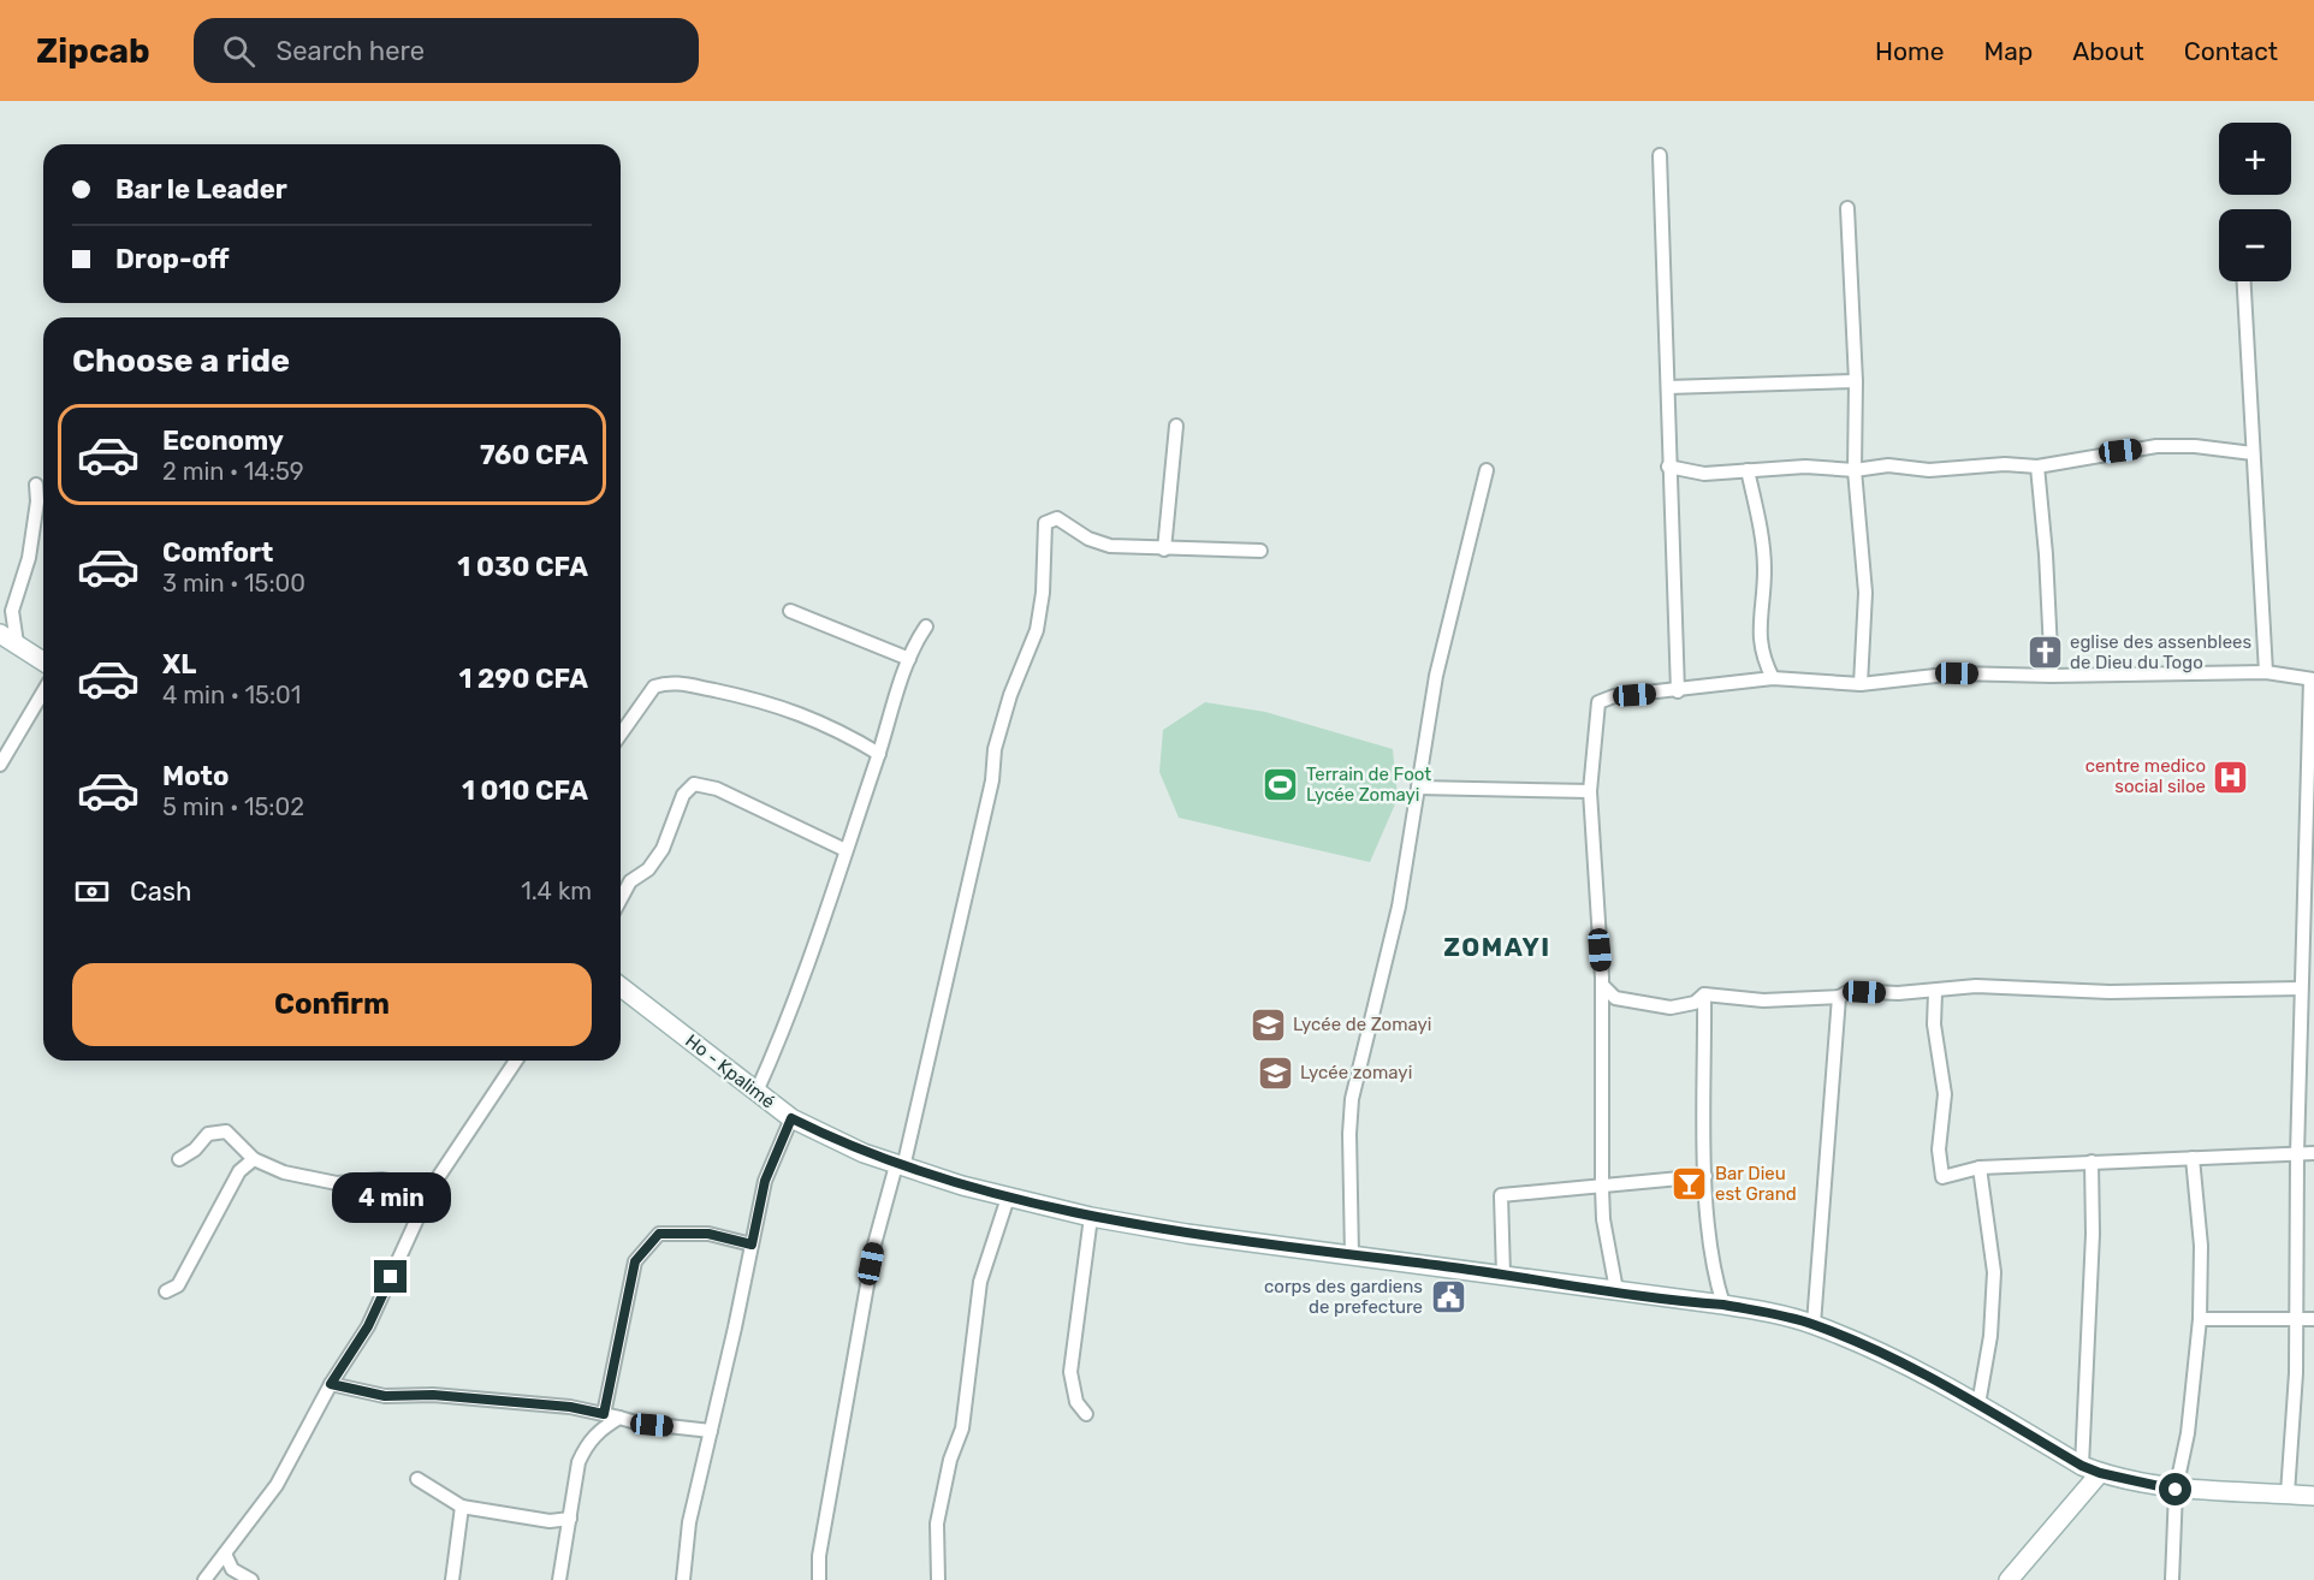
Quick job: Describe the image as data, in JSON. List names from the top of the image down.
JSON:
{
  "streets": {
    "main road": ["Ho - Kpalimé"]
  },
  "districts": ["ZOMAYI"],
  "places": {
    "church": ["eglise des assenblees de Dieu du Togo"],
    "hospital": ["centre medico social siloe"],
    "sports": ["Terrain de Foot Lycée Zomayi"],
    "school or university": ["Lycée de Zomayi", "Lycée zomayi"],
    "bar": ["Bar Dieu est Grand"],
    "public building": ["corps des gardiens de prefecture"]
  },
  "page": {
    "header": "Zipcab",
    "search": "Search here",
    "nav": [
      "Home",
      "Map",
      "About",
      "Contact"
    ],
    "map_buttons": ["+", "−"],
    "banner": ["Bar le Leader", "Drop-off"],
    "heading": "Choose a ride",
    "list": [
      {
        "name": "Economy",
        "note": "2 min · 14:59",
        "value": "760 CFA"
      },
      {
        "name": "Comfort",
        "note": "3 min · 15:00",
        "value": "1 030 CFA"
      },
      {
        "name": "XL",
        "note": "4 min · 15:01",
        "value": "1 290 CFA"
      },
      {
        "name": "Moto",
        "note": "5 min · 15:02",
        "value": "1 010 CFA"
      }
    ],
    "pay": ["Cash", "1.4 km"],
    "buttons": "Confirm",
    "bubble": "4 min"
  }
}
